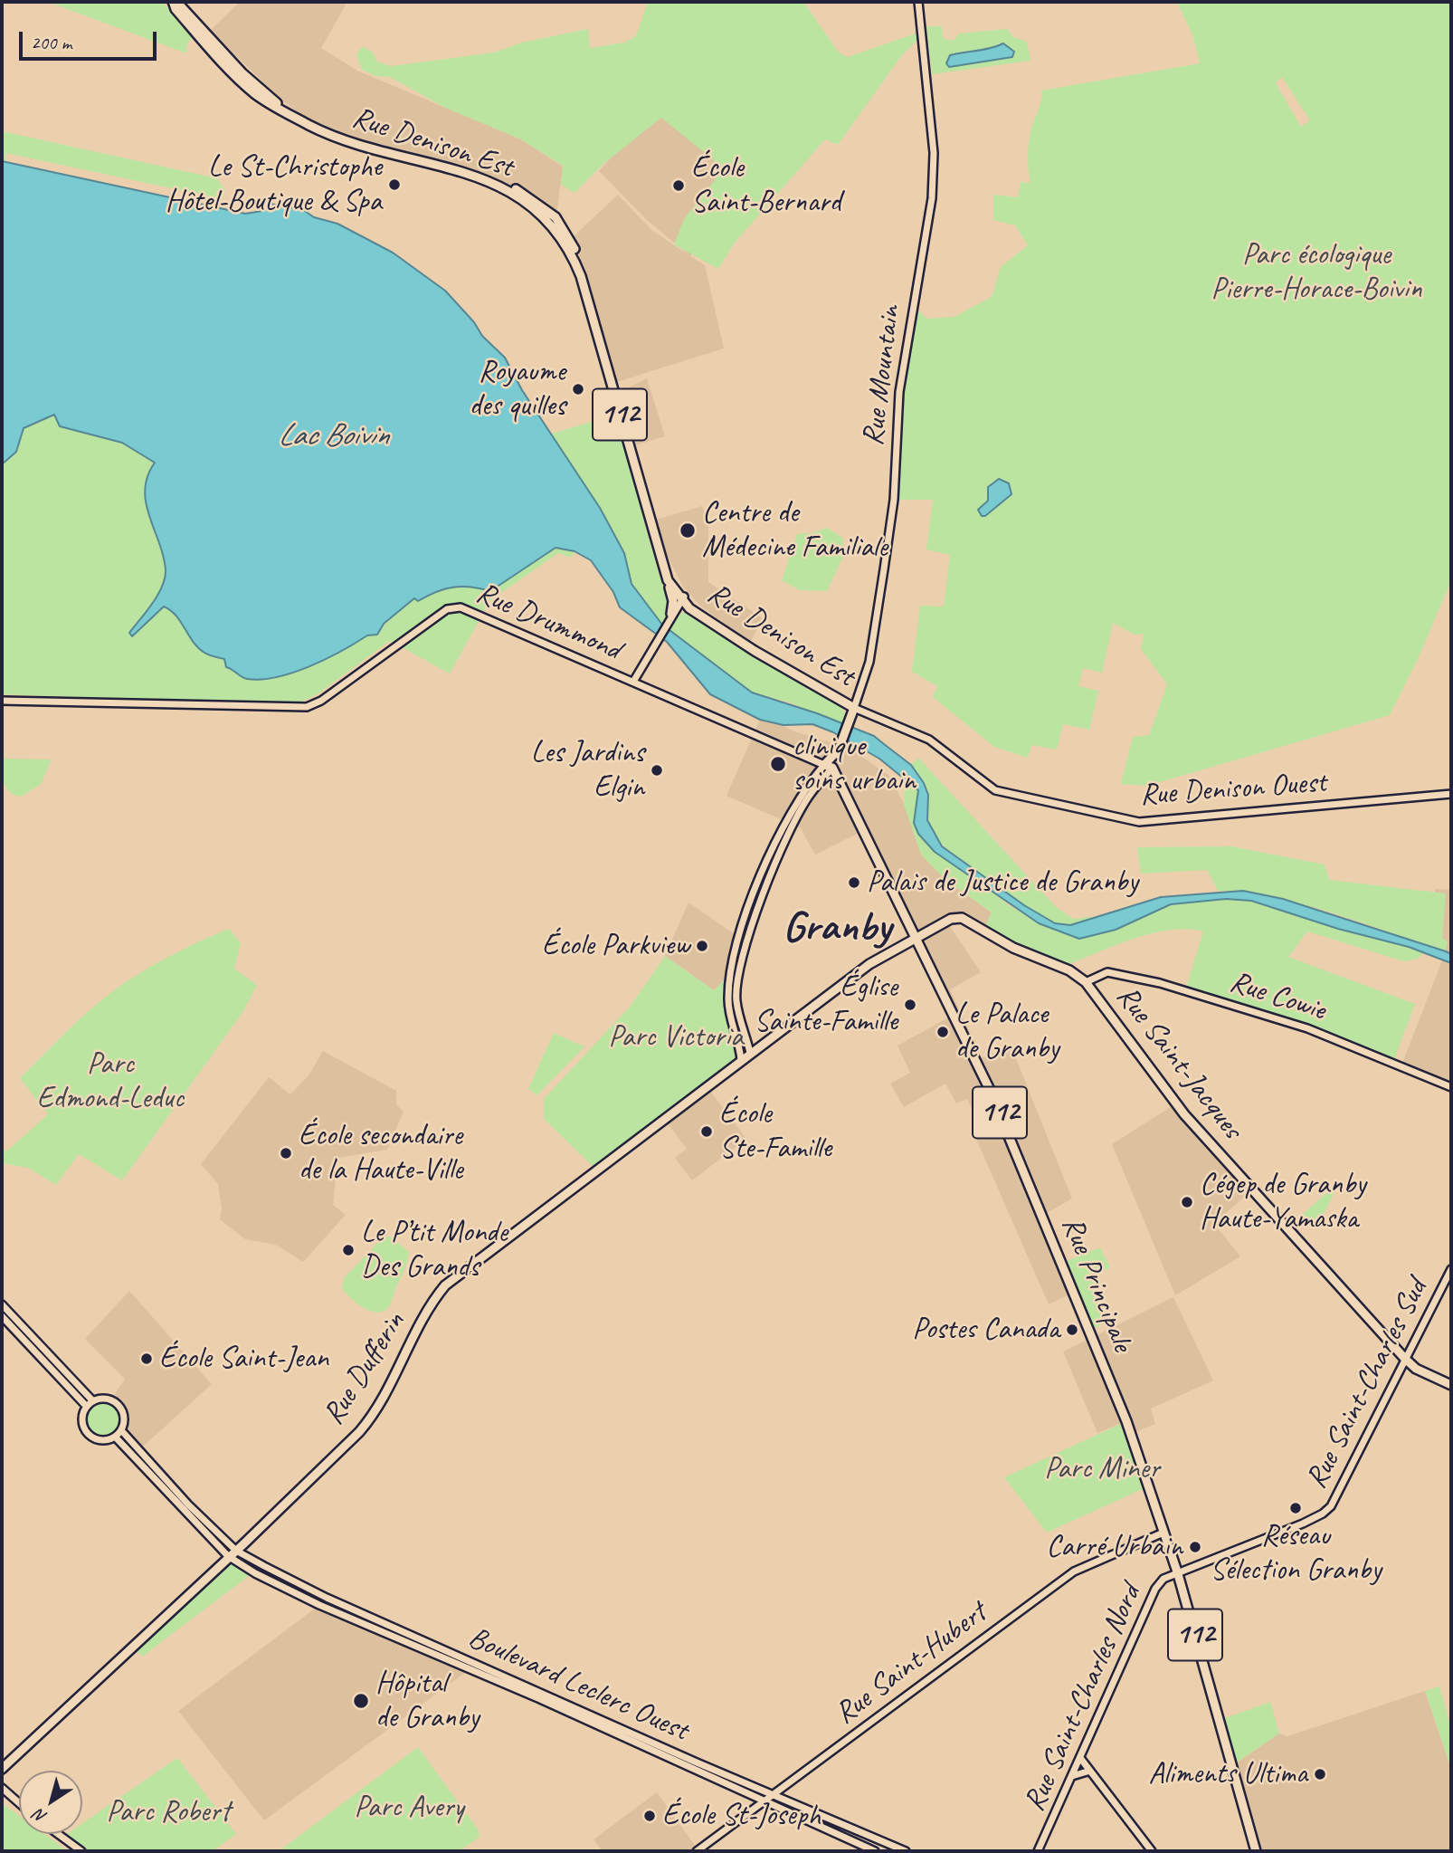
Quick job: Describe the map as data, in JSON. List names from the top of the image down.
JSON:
{
  "streets": {
    "main road": [
      "Rue Denison Est",
      "Rue Mountain",
      "112",
      "Rue Saint-Jacques",
      "Rue Principale",
      "Rue Dufferin"
    ],
    "street": [
      "Rue Drummond",
      "Rue Denison Ouest",
      "Rue Cowie",
      "Rue Saint-Charles Sud",
      "Rue Saint-Hubert",
      "Boulevard Leclerc Ouest",
      "Rue Saint-Charles Nord"
    ]
  },
  "crossings": [
    ["Rue Denison Est", "Rue Mountain"],
    ["Rue Denison Est", "Rue Denison Ouest"],
    ["Rue Mountain", "Rue Drummond"],
    ["Rue Mountain", "Rue Denison Ouest"],
    ["Rue Mountain", "Rue Principale"],
    ["Rue Drummond", "Rue Principale"],
    ["Rue Cowie", "Rue Saint-Jacques"],
    ["Rue Saint-Jacques", "Rue Principale"],
    ["Rue Saint-Jacques", "Rue Dufferin"],
    ["Rue Saint-Jacques", "Rue Saint-Charles Sud"],
    ["Rue Principale", "Rue Dufferin"],
    ["Rue Principale", "Rue Saint-Charles Sud"],
    ["Rue Principale", "Rue Saint-Hubert"],
    ["Rue Principale", "Rue Saint-Charles Nord"],
    ["Rue Dufferin", "Boulevard Leclerc Ouest"],
    ["Rue Saint-Charles Sud", "Rue Saint-Charles Nord"],
    ["Rue Saint-Hubert", "Boulevard Leclerc Ouest"]
  ],
  "districts": ["Granby"],
  "water": ["Lac Boivin"],
  "parks": [
    "Parc écologique Pierre-Horace-Boivin",
    "Parc Victoria",
    "Parc Edmond-Leduc",
    "Parc Miner",
    "Parc Avery",
    "Parc Robert"
  ],
  "places": [
    "Le St-Christophe Hôtel-Boutique & Spa",
    "École Saint-Bernard",
    "Royaume des quilles",
    "Centre de Médecine Familiale",
    "clinique soins urbain",
    "Les Jardins Elgin",
    "Palais de Justice de Granby",
    "École Parkview",
    "Église Sainte-Famille",
    "Le Palace de Granby",
    "École Ste-Famille",
    "École secondaire de la Haute-Ville",
    "Cégep de Granby Haute-Yamaska",
    "Le P’tit Monde Des Grands",
    "Postes Canada",
    "École Saint-Jean",
    "Réseau Sélection Granby",
    "Carré Urbain",
    "Hôpital de Granby",
    "Aliments Ultima",
    "École St-Joseph"
  ],
  "scale_bar": "200 m",
  "north": "bottom left"
}
